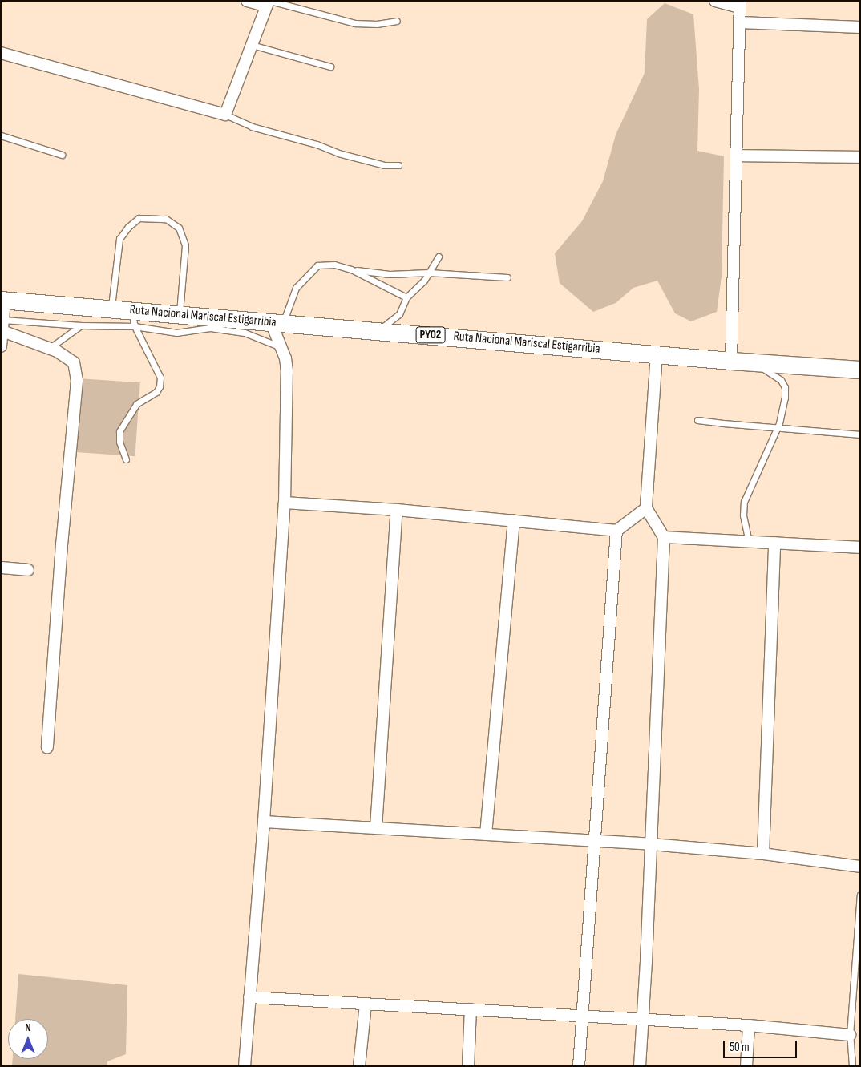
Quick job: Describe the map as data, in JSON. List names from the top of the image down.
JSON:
{
  "streets": {
    "main road": ["Ruta Nacional Mariscal Estigarribia", "PY02"]
  },
  "scale_bar": "50 m",
  "north": "top"
}
